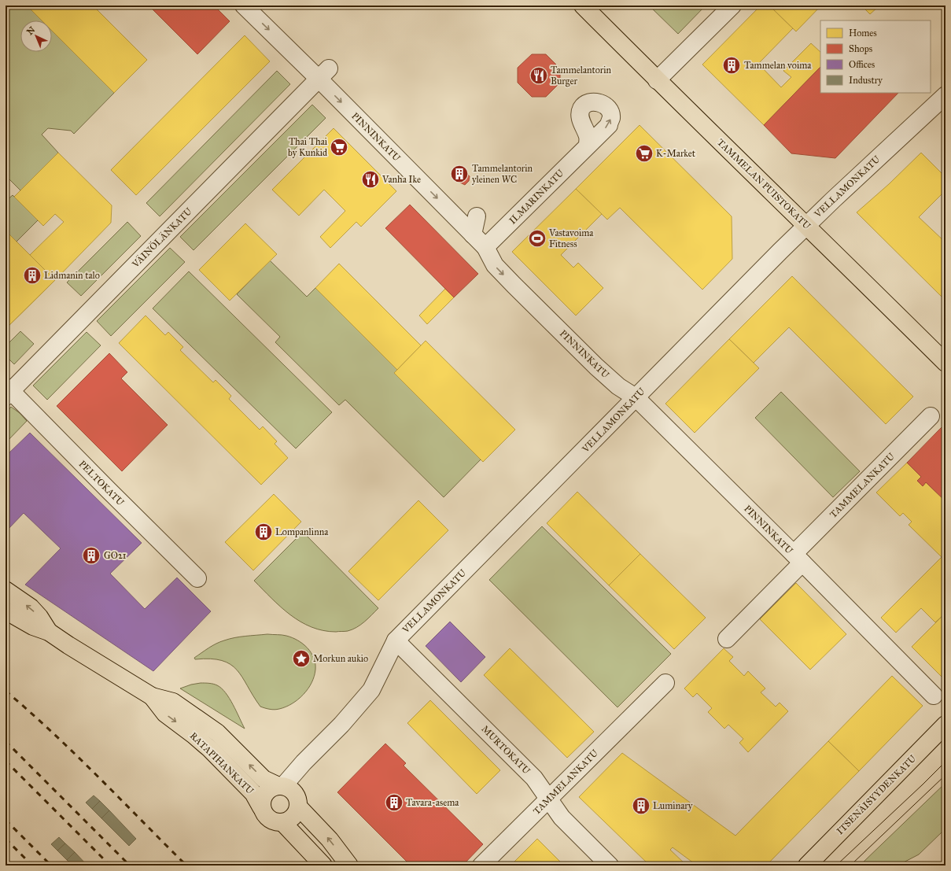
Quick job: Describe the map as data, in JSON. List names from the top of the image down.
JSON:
{
  "streets": {
    "main road": ["TAMMELAN PUISTOKATU", "RATAPIHANKATU", "ITSENÄISYYDENKATU"],
    "street": [
      "PINNINKATU",
      "VELLAMONKATU",
      "ILMARINKATU",
      "VÄINÖLÄNKATU",
      "PELTOKATU",
      "TAMMELANKATU",
      "MURTOKATU"
    ]
  },
  "crossings": [
    ["PINNINKATU", "VELLAMONKATU"],
    ["PINNINKATU", "ILMARINKATU"],
    ["PINNINKATU", "VÄINÖLÄNKATU"],
    ["PINNINKATU", "TAMMELANKATU"],
    ["TAMMELAN PUISTOKATU", "VELLAMONKATU"],
    ["VELLAMONKATU", "MURTOKATU"],
    ["VELLAMONKATU", "RATAPIHANKATU"],
    ["VÄINÖLÄNKATU", "PELTOKATU"],
    ["TAMMELANKATU", "MURTOKATU"]
  ],
  "one_way": ["PINNINKATU"],
  "places": {
    "building": [
      "Tammelan voima",
      "Tammelantorin yleinen WC",
      "Lidmanin talo",
      "Lompanlinna",
      "GO21",
      "Tavara-asema",
      "Luminary"
    ],
    "restaurant": ["Tammelantorin Burger", "Vanha Ike"],
    "supermarket": ["Thai Thai by Kunkid", "K-Market"],
    "sports": ["Vastavoima Fitness"],
    "place": ["Morkun aukio"]
  },
  "legend": [
    "Homes",
    "Shops",
    "Offices",
    "Industry"
  ],
  "north": "top left"
}
